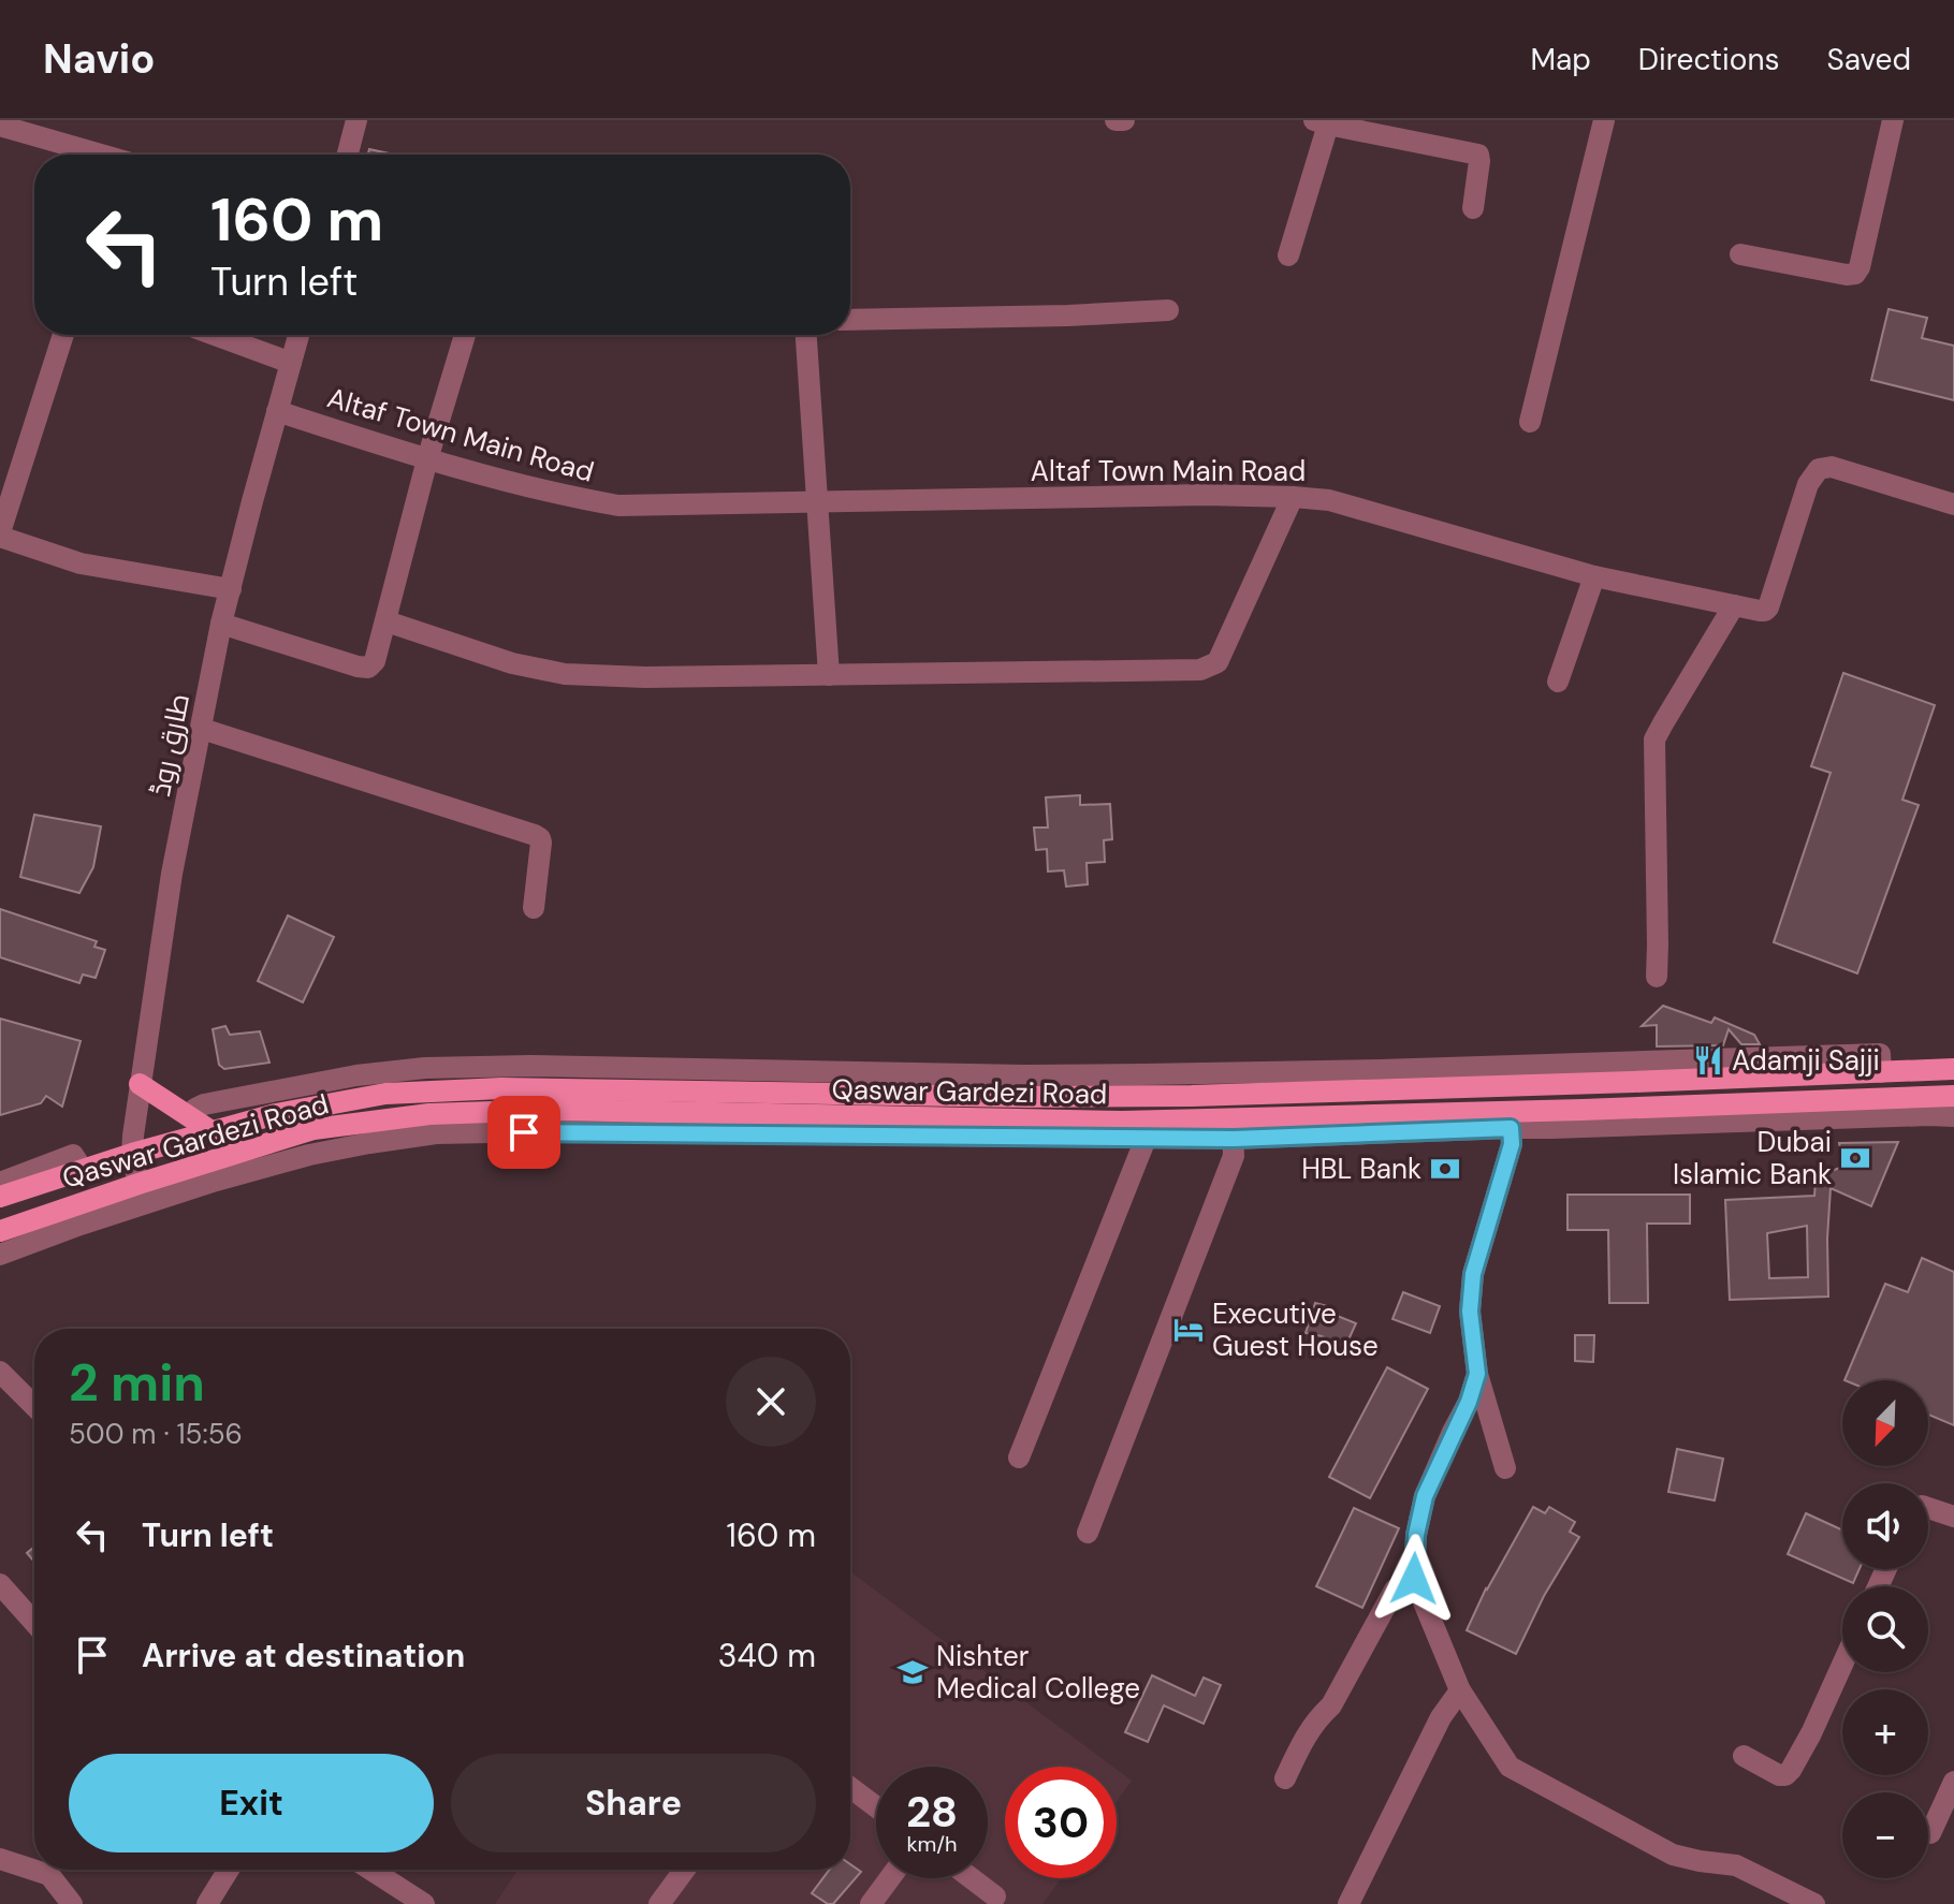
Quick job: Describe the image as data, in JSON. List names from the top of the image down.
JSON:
{
  "streets": {
    "main road": ["Qaswar Gardezi Road"],
    "street": ["Altaf Town Main Road", "طارق روڈ"]
  },
  "crossings": [
    ["Altaf Town Main Road", "طارق روڈ"],
    ["طارق روڈ", "Qaswar Gardezi Road"]
  ],
  "places": {
    "restaurant": ["Adamji Sajji"],
    "bank": ["Dubai Islamic Bank", "HBL Bank"],
    "hotel": ["Executive Guest House"],
    "school or university": ["Nishter Medical College"]
  },
  "north": "bottom left",
  "page": {
    "header": "Navio",
    "nav": ["Map", "Directions", "Saved"],
    "turn": ["160 m", "Turn left"],
    "heading": ["2 min", "500 m · 15:56"],
    "map_buttons": ["+", "−"],
    "list": [
      {
        "name": "Turn left",
        "value": "160 m"
      },
      {
        "name": "Arrive at destination",
        "value": "340 m"
      }
    ],
    "buttons": ["Exit", "Share"],
    "speed": "28 km/h",
    "limit": "30"
  }
}
